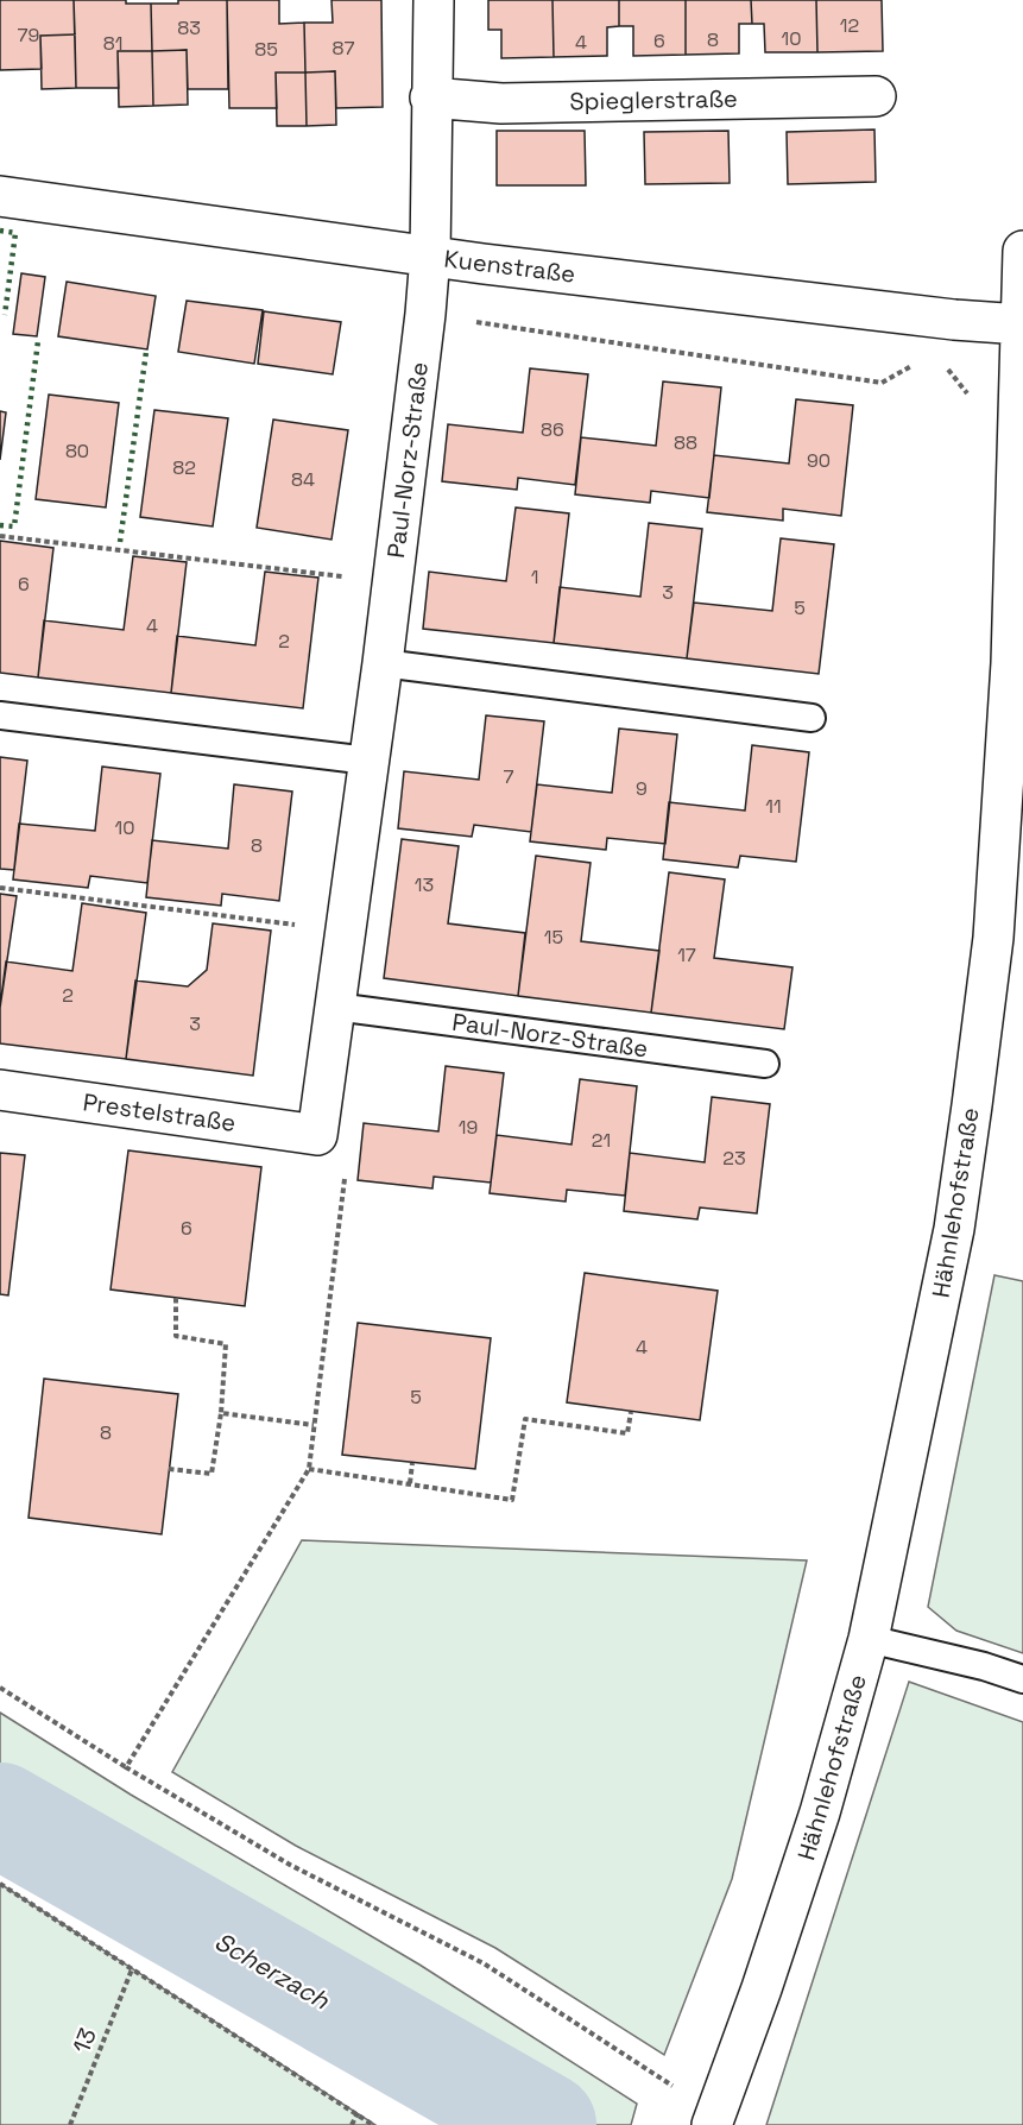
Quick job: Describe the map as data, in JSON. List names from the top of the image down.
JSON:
{
  "streets": {
    "street": [
      "Spieglerstraße",
      "Kuenstraße",
      "Paul-Norz-Straße",
      "Prestelstraße",
      "Hähnlehofstraße"
    ],
    "path": ["13"]
  },
  "crossings": [
    ["Kuenstraße", "Paul-Norz-Straße"],
    ["Kuenstraße", "Hähnlehofstraße"],
    ["Paul-Norz-Straße", "Prestelstraße"]
  ],
  "water": ["Scherzach"],
  "house_numbers": [
    "12",
    "83",
    "79",
    "10",
    "8",
    "6",
    "4",
    "81",
    "87",
    "85",
    "86",
    "88",
    "80",
    "90",
    "82",
    "84",
    "1",
    "6",
    "3",
    "5",
    "4",
    "2",
    "7",
    "9",
    "11",
    "10",
    "8",
    "13",
    "15",
    "17",
    "2",
    "3",
    "19",
    "21",
    "23",
    "6",
    "4",
    "5",
    "8"
  ]
}
